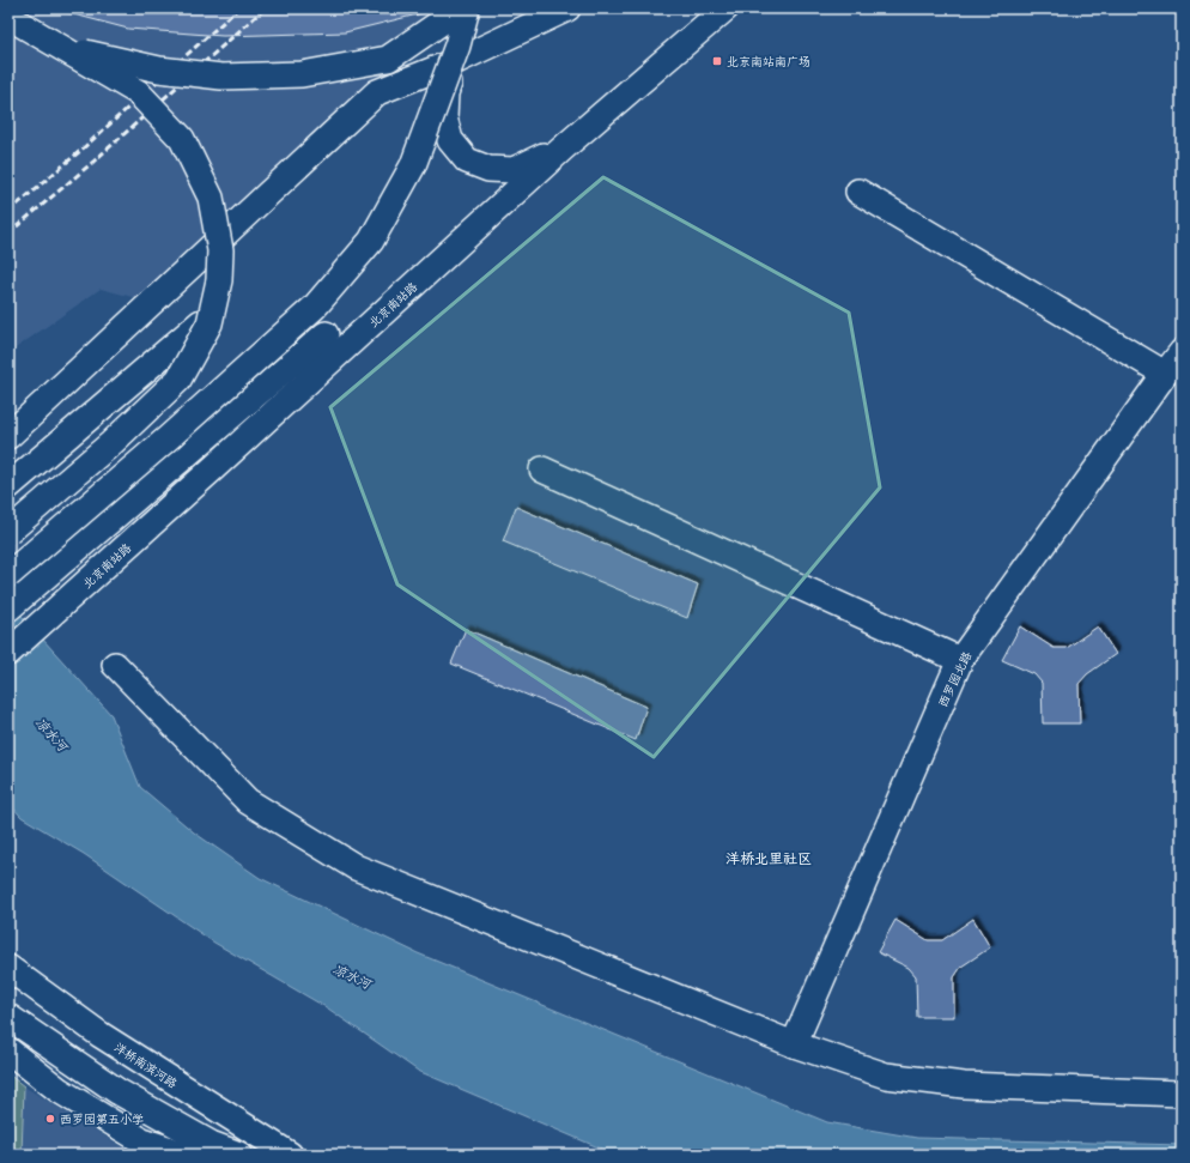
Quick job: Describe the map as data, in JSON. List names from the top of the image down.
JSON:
{
  "streets": {
    "street": ["北京南站路", "西罗园北路", "洋桥南滨河路"]
  },
  "districts": ["洋桥北里社区"],
  "water": ["凉水河"],
  "places": {
    "transit": ["北京南站南广场"],
    "other": ["西罗园第五小学"]
  }
}
